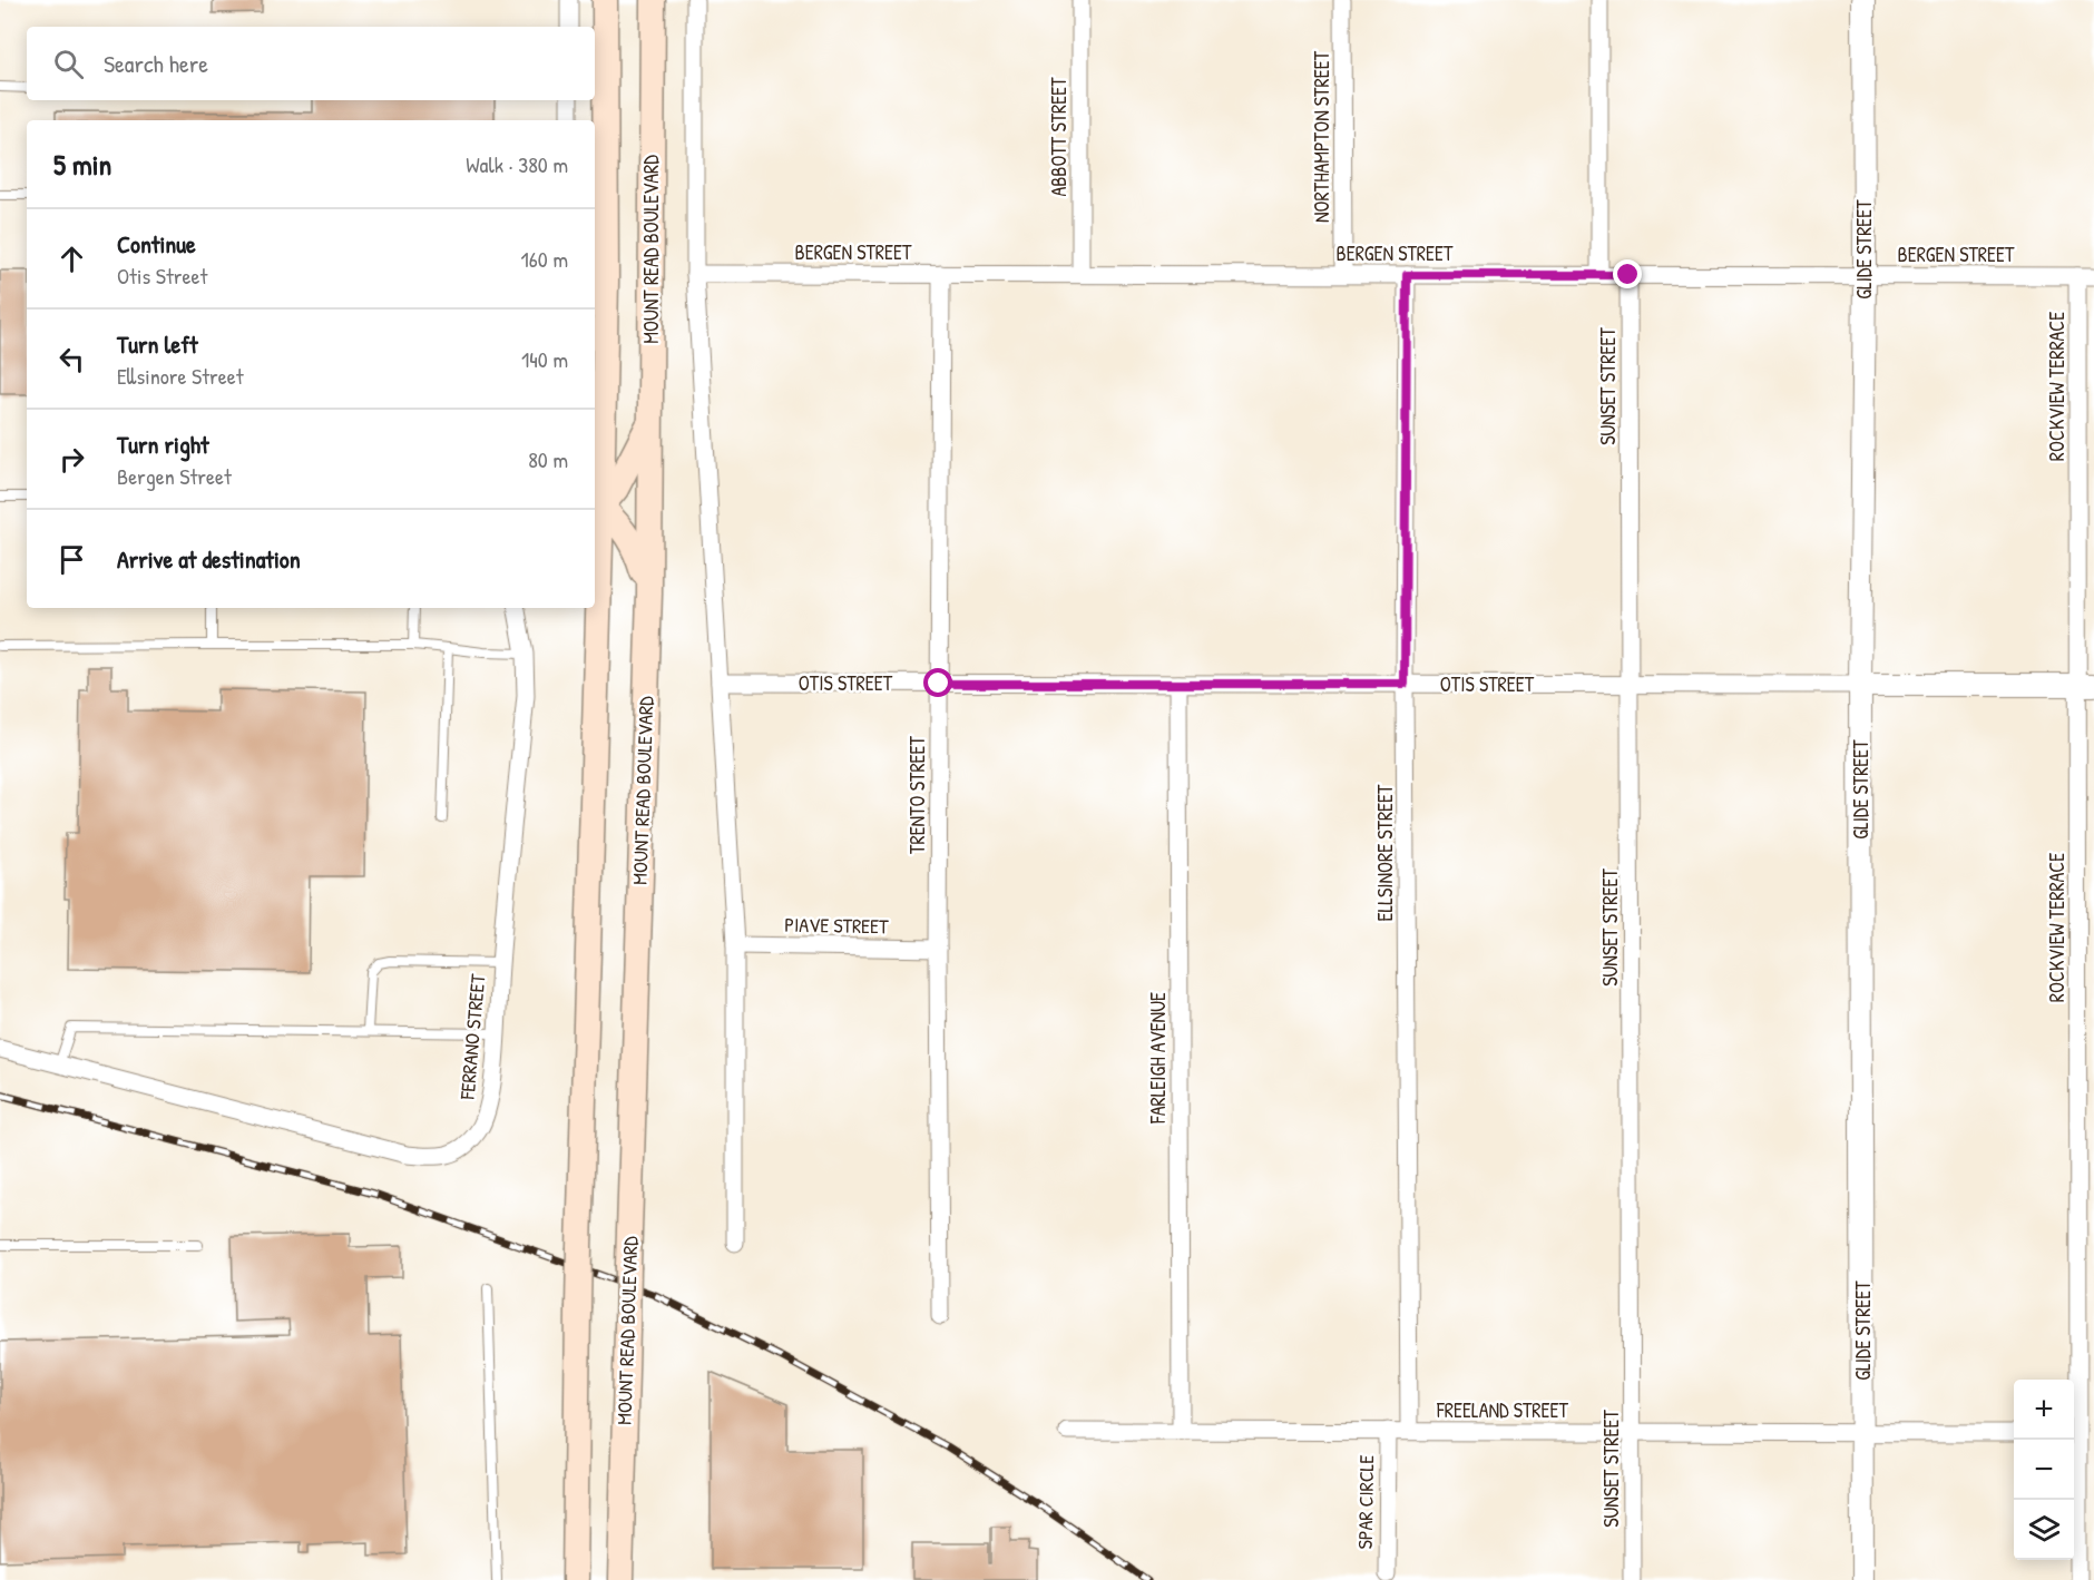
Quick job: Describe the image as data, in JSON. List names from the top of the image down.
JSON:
{
  "streets": {
    "main road": ["MOUNT READ BOULEVARD"],
    "street": [
      "ABBOTT STREET",
      "NORTHAMPTON STREET",
      "GLIDE STREET",
      "BERGEN STREET",
      "SUNSET STREET",
      "ROCKVIEW TERRACE",
      "OTIS STREET",
      "TRENTO STREET",
      "ELLSINORE STREET",
      "PIAVE STREET",
      "FERRANO STREET",
      "FARLEIGH AVENUE",
      "FREELAND STREET",
      "SPAR CIRCLE"
    ]
  },
  "crossings": [
    ["ABBOTT STREET", "BERGEN STREET"],
    ["NORTHAMPTON STREET", "BERGEN STREET"],
    ["GLIDE STREET", "BERGEN STREET"],
    ["GLIDE STREET", "OTIS STREET"],
    ["GLIDE STREET", "FREELAND STREET"],
    ["BERGEN STREET", "SUNSET STREET"],
    ["BERGEN STREET", "ROCKVIEW TERRACE"],
    ["BERGEN STREET", "TRENTO STREET"],
    ["BERGEN STREET", "ELLSINORE STREET"],
    ["SUNSET STREET", "OTIS STREET"],
    ["SUNSET STREET", "FREELAND STREET"],
    ["ROCKVIEW TERRACE", "OTIS STREET"],
    ["OTIS STREET", "TRENTO STREET"],
    ["OTIS STREET", "ELLSINORE STREET"],
    ["OTIS STREET", "FARLEIGH AVENUE"],
    ["TRENTO STREET", "PIAVE STREET"],
    ["ELLSINORE STREET", "FREELAND STREET"],
    ["FARLEIGH AVENUE", "FREELAND STREET"],
    ["FREELAND STREET", "SPAR CIRCLE"]
  ],
  "page": {
    "search": "Search here",
    "heading": ["5 min", "Walk · 380 m"],
    "list": [
      ["Continue", "Otis Street", "160 m"],
      ["Turn left", "Ellsinore Street", "140 m"],
      ["Turn right", "Bergen Street", "80 m"],
      "Arrive at destination"
    ],
    "map_buttons": ["+", "−"]
  }
}
